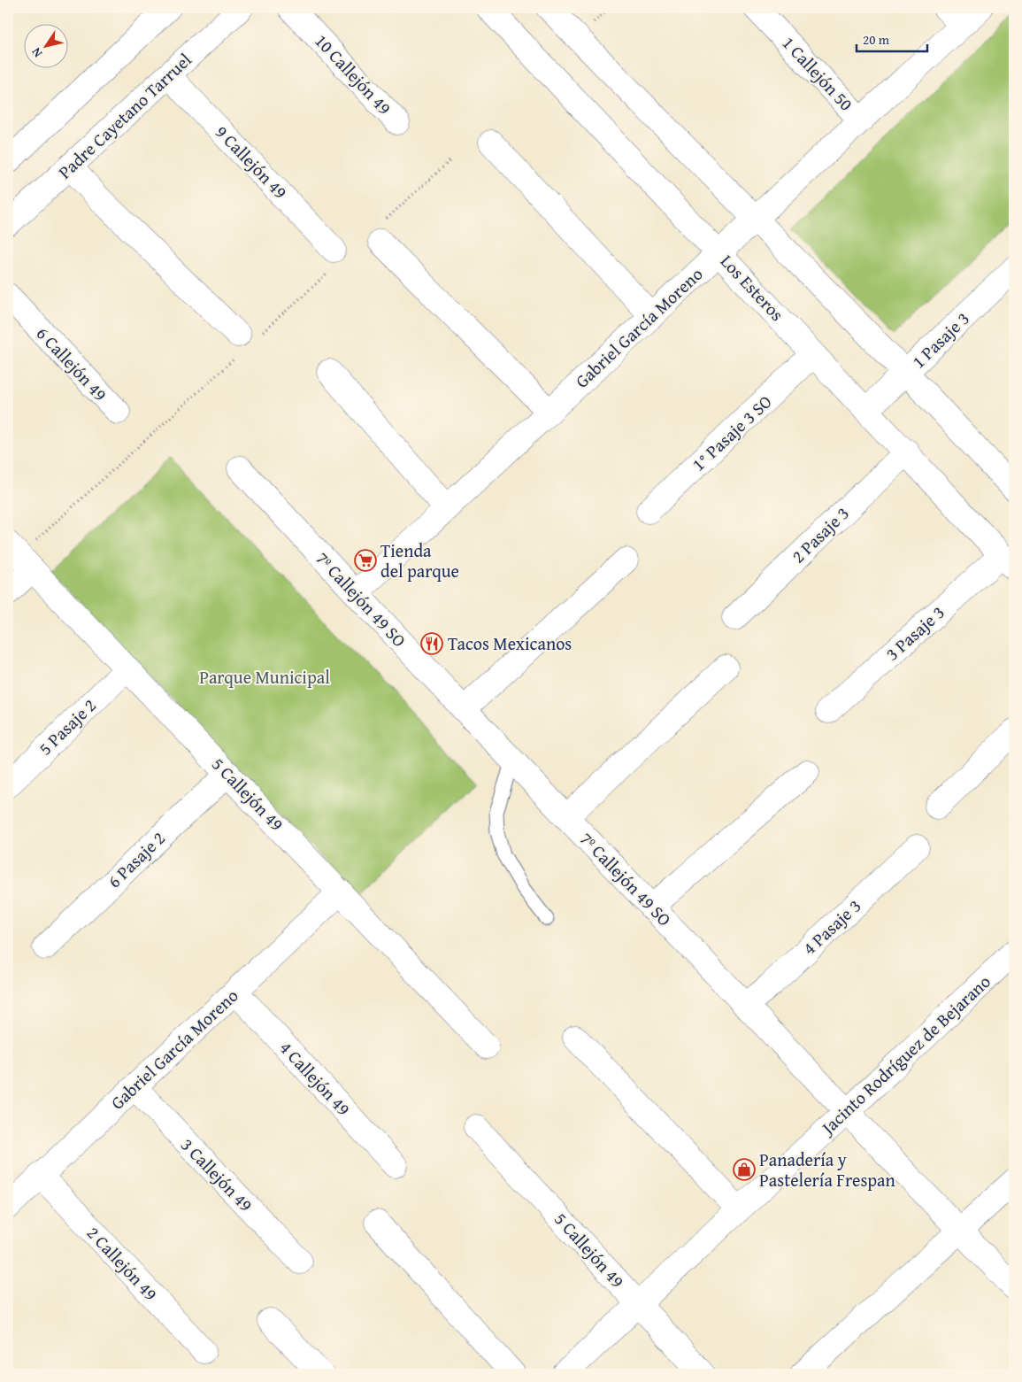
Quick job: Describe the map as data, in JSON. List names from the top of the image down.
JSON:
{
  "streets": {
    "street": [
      "1 Callejón 50",
      "10 Callejón 49",
      "Padre Cayetano Tarruel",
      "9 Callejón 49",
      "Los Esteros",
      "Gabriel García Moreno",
      "1 Pasaje 3",
      "6 Callejón 49",
      "1° Pasaje 3 SO",
      "2 Pasaje 3",
      "7º Callejón 49 SO",
      "3 Pasaje 3",
      "5 Pasaje 2",
      "5 Callejón 49",
      "6 Pasaje 2",
      "4 Pasaje 3",
      "Jacinto Rodríguez de Bejarano",
      "4 Callejón 49",
      "3 Callejón 49",
      "2 Callejón 49"
    ]
  },
  "crossings": [
    ["1 Callejón 50", "Gabriel García Moreno"],
    ["Padre Cayetano Tarruel", "9 Callejón 49"],
    ["Los Esteros", "Gabriel García Moreno"],
    ["Los Esteros", "1 Pasaje 3"],
    ["Los Esteros", "1° Pasaje 3 SO"],
    ["Los Esteros", "2 Pasaje 3"],
    ["Los Esteros", "3 Pasaje 3"],
    ["Gabriel García Moreno", "7º Callejón 49 SO"],
    ["Gabriel García Moreno", "5 Callejón 49"],
    ["Gabriel García Moreno", "4 Callejón 49"],
    ["Gabriel García Moreno", "3 Callejón 49"],
    ["Gabriel García Moreno", "2 Callejón 49"],
    ["7º Callejón 49 SO", "4 Pasaje 3"],
    ["7º Callejón 49 SO", "Jacinto Rodríguez de Bejarano"],
    ["5 Pasaje 2", "5 Callejón 49"],
    ["5 Callejón 49", "6 Pasaje 2"],
    ["5 Callejón 49", "Jacinto Rodríguez de Bejarano"]
  ],
  "parks": ["Parque Municipal"],
  "places": {
    "supermarket": ["Tienda del parque"],
    "restaurant": ["Tacos Mexicanos"],
    "shop": ["Panadería y Pastelería Frespan"]
  },
  "scale_bar": "20 m",
  "north": "bottom left"
}
